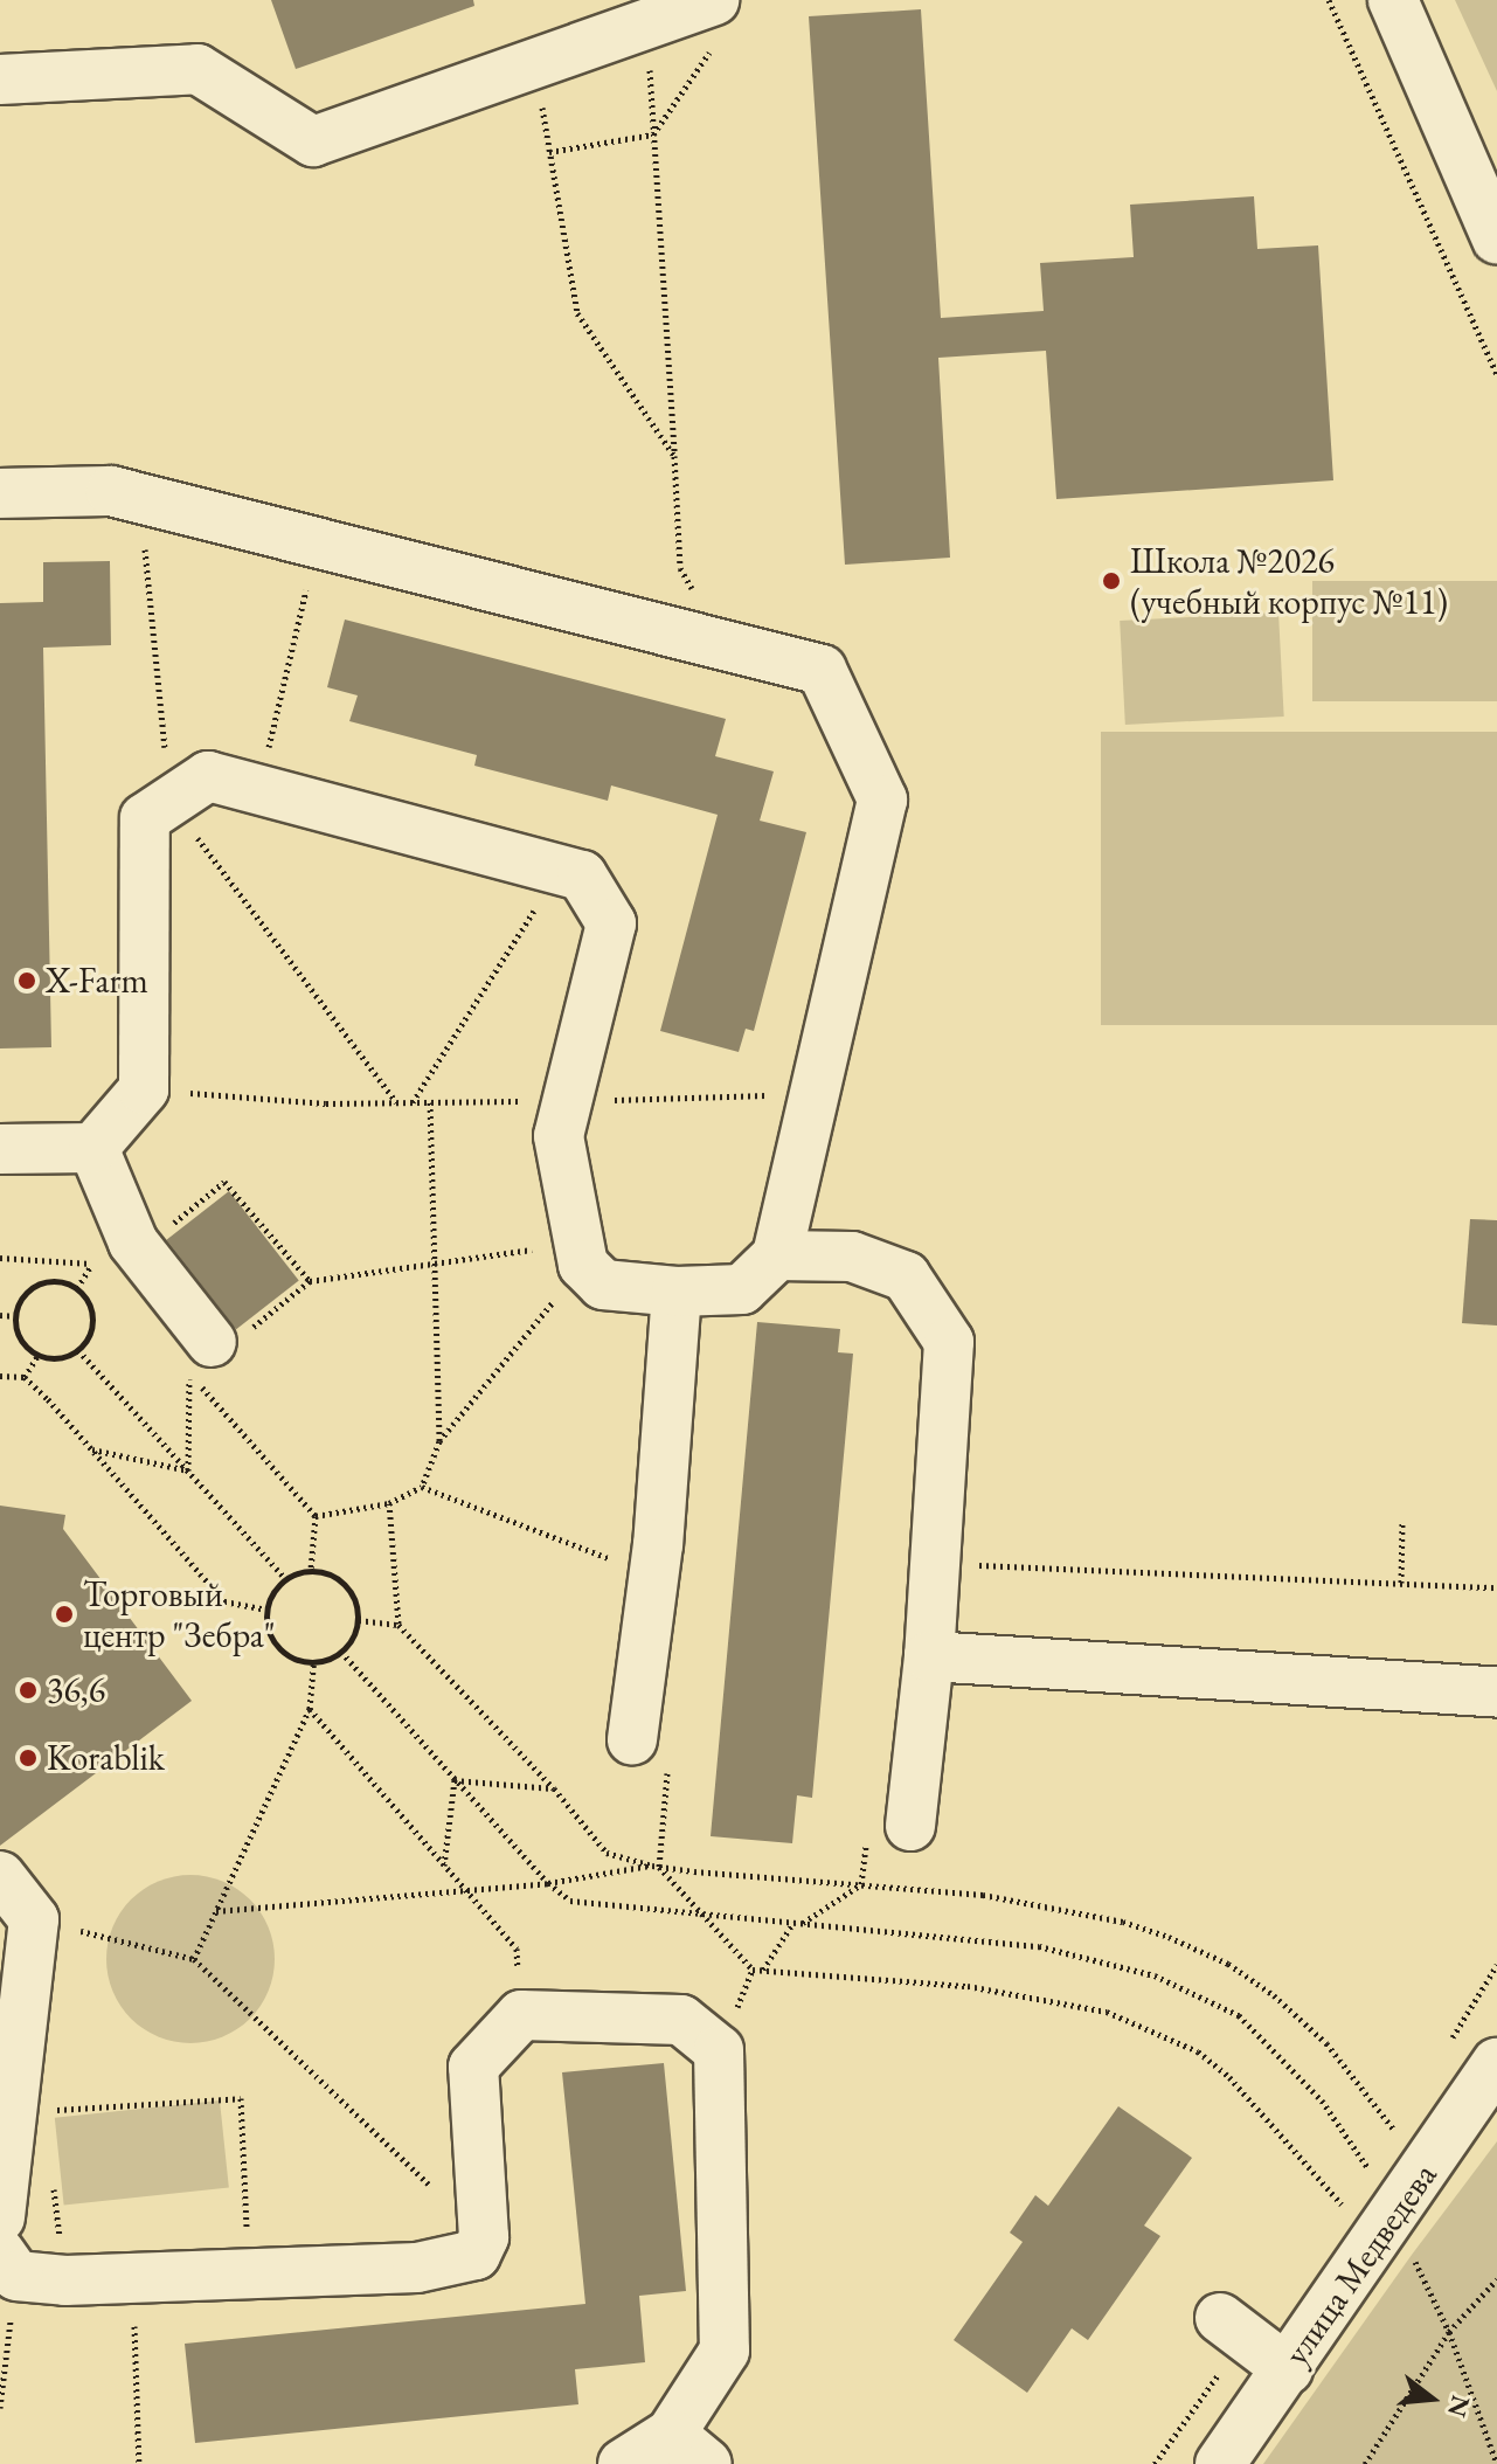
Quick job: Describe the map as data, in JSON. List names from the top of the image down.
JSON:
{
  "streets": {
    "street": ["улица Медведева"]
  },
  "places": [
    "Школа №2026 (учебный корпус №11)",
    "X-Farm",
    "Торговый центр \"Зебра\"",
    "36,6",
    "Korablik"
  ],
  "north": "right"
}
